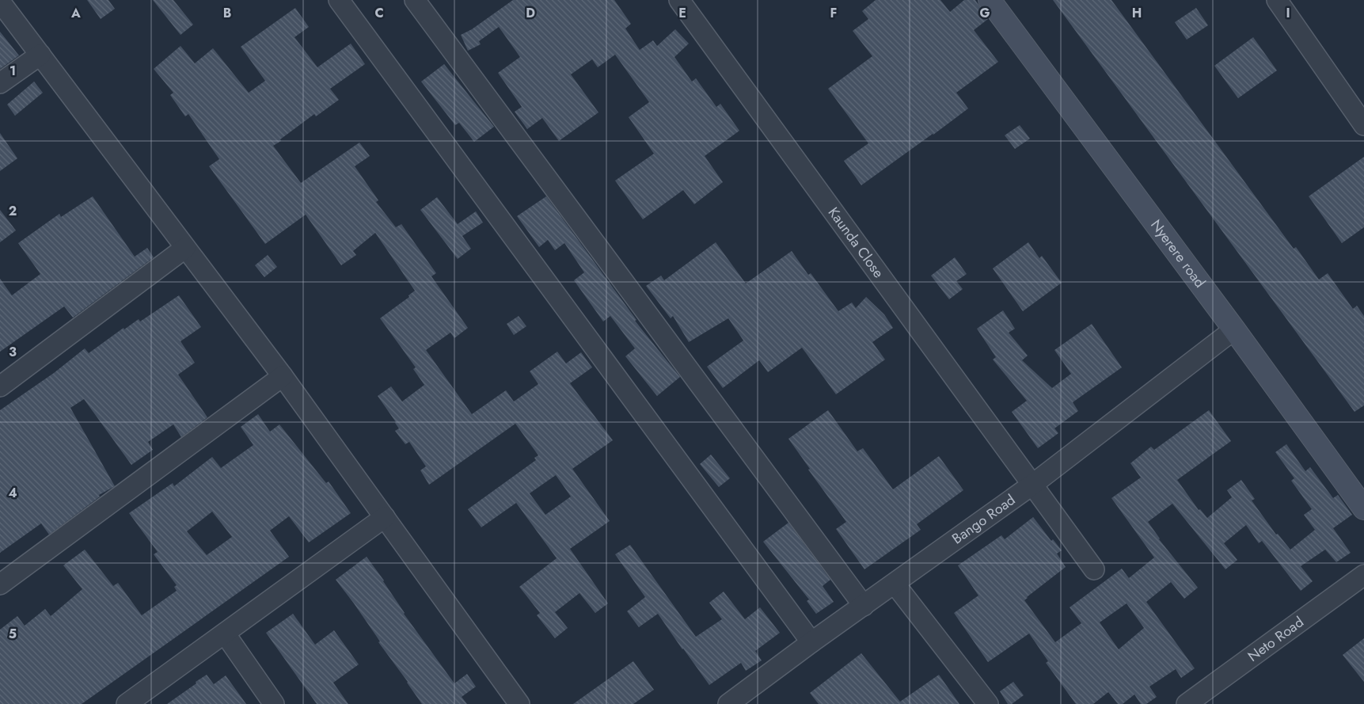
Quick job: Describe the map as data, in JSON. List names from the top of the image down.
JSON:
{
  "streets": {
    "street": [
      "Kaunda Close",
      "Nyerere road",
      "Bango Road",
      "Neto Road"
    ]
  },
  "crossings": [
    ["Kaunda Close", "Bango Road"],
    ["Nyerere road", "Bango Road"]
  ],
  "grid": {
    "columns": [
      "A",
      "B",
      "C",
      "D",
      "E",
      "F",
      "G",
      "H",
      "I"
    ],
    "rows": [
      "1",
      "2",
      "3",
      "4",
      "5"
    ]
  }
}
